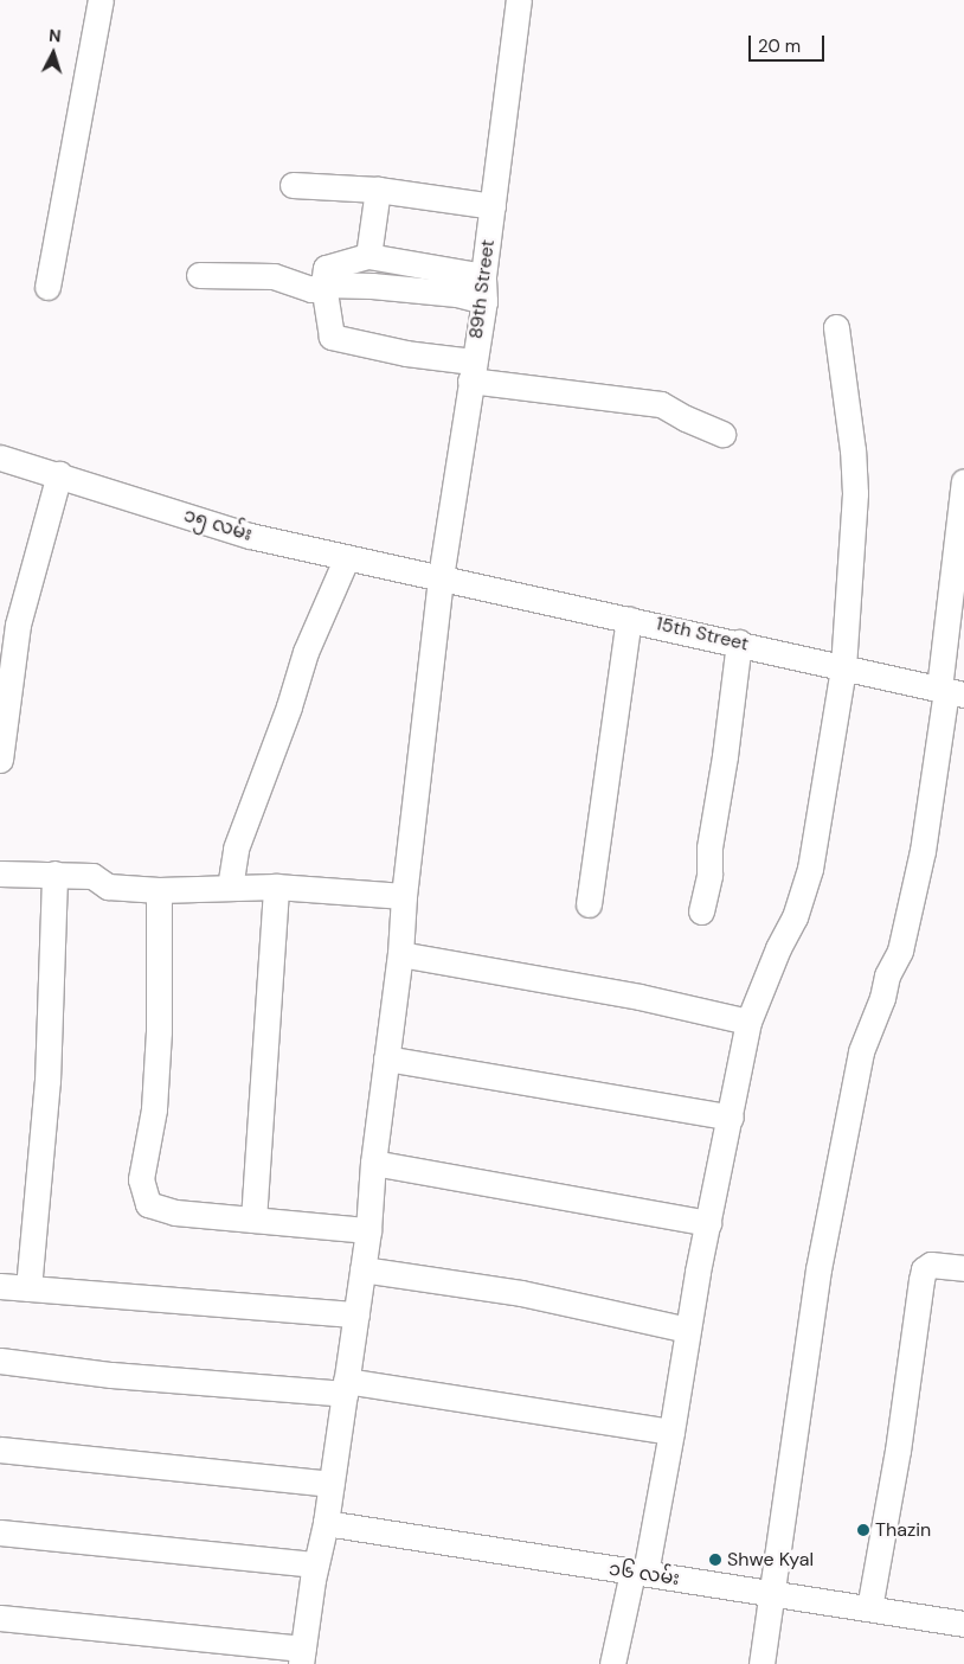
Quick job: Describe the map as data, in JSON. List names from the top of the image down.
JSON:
{
  "streets": {
    "street": [
      "89th Street",
      "၁၅ လမ်း",
      "15th Street",
      "၁၆ လမ်း"
    ]
  },
  "crossings": [
    ["89th Street", "၁၅ လမ်း"],
    ["89th Street", "15th Street"],
    ["89th Street", "၁၆ လမ်း"],
    ["၁၅ လမ်း", "15th Street"]
  ],
  "places": ["Thazin", "Shwe Kyal"],
  "scale_bar": "20 m",
  "north": "top"
}
